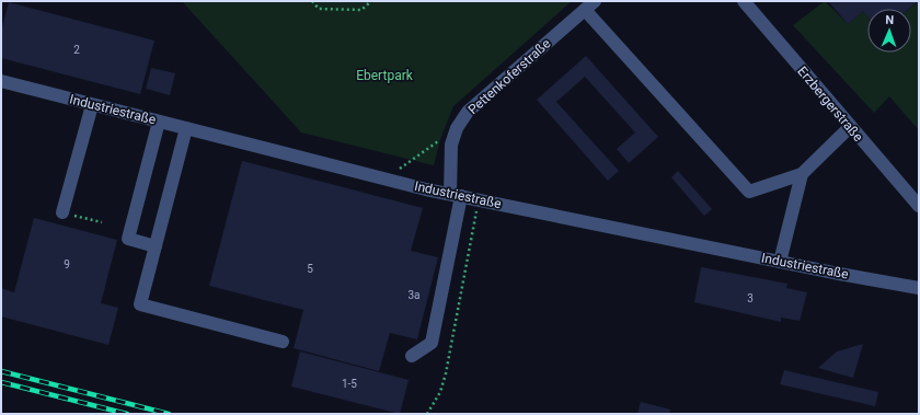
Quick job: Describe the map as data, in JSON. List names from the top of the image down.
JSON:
{
  "streets": {
    "street": ["Pettenkoferstraße", "Erzbergerstraße", "Industriestraße"]
  },
  "crossings": [
    ["Pettenkoferstraße", "Industriestraße"]
  ],
  "parks": ["Ebertpark"],
  "house_numbers": [
    "2",
    "9",
    "5",
    "3a",
    "3",
    "1-5"
  ],
  "north": "top"
}
